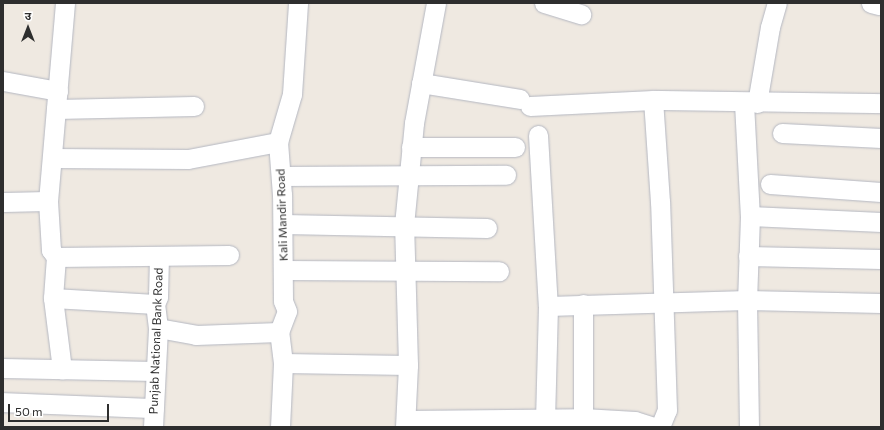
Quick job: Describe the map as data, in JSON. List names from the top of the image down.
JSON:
{
  "streets": {
    "street": ["Kali Mandir Road", "Punjab National Bank Road"]
  },
  "scale_bar": "50 m",
  "north": "top"
}
